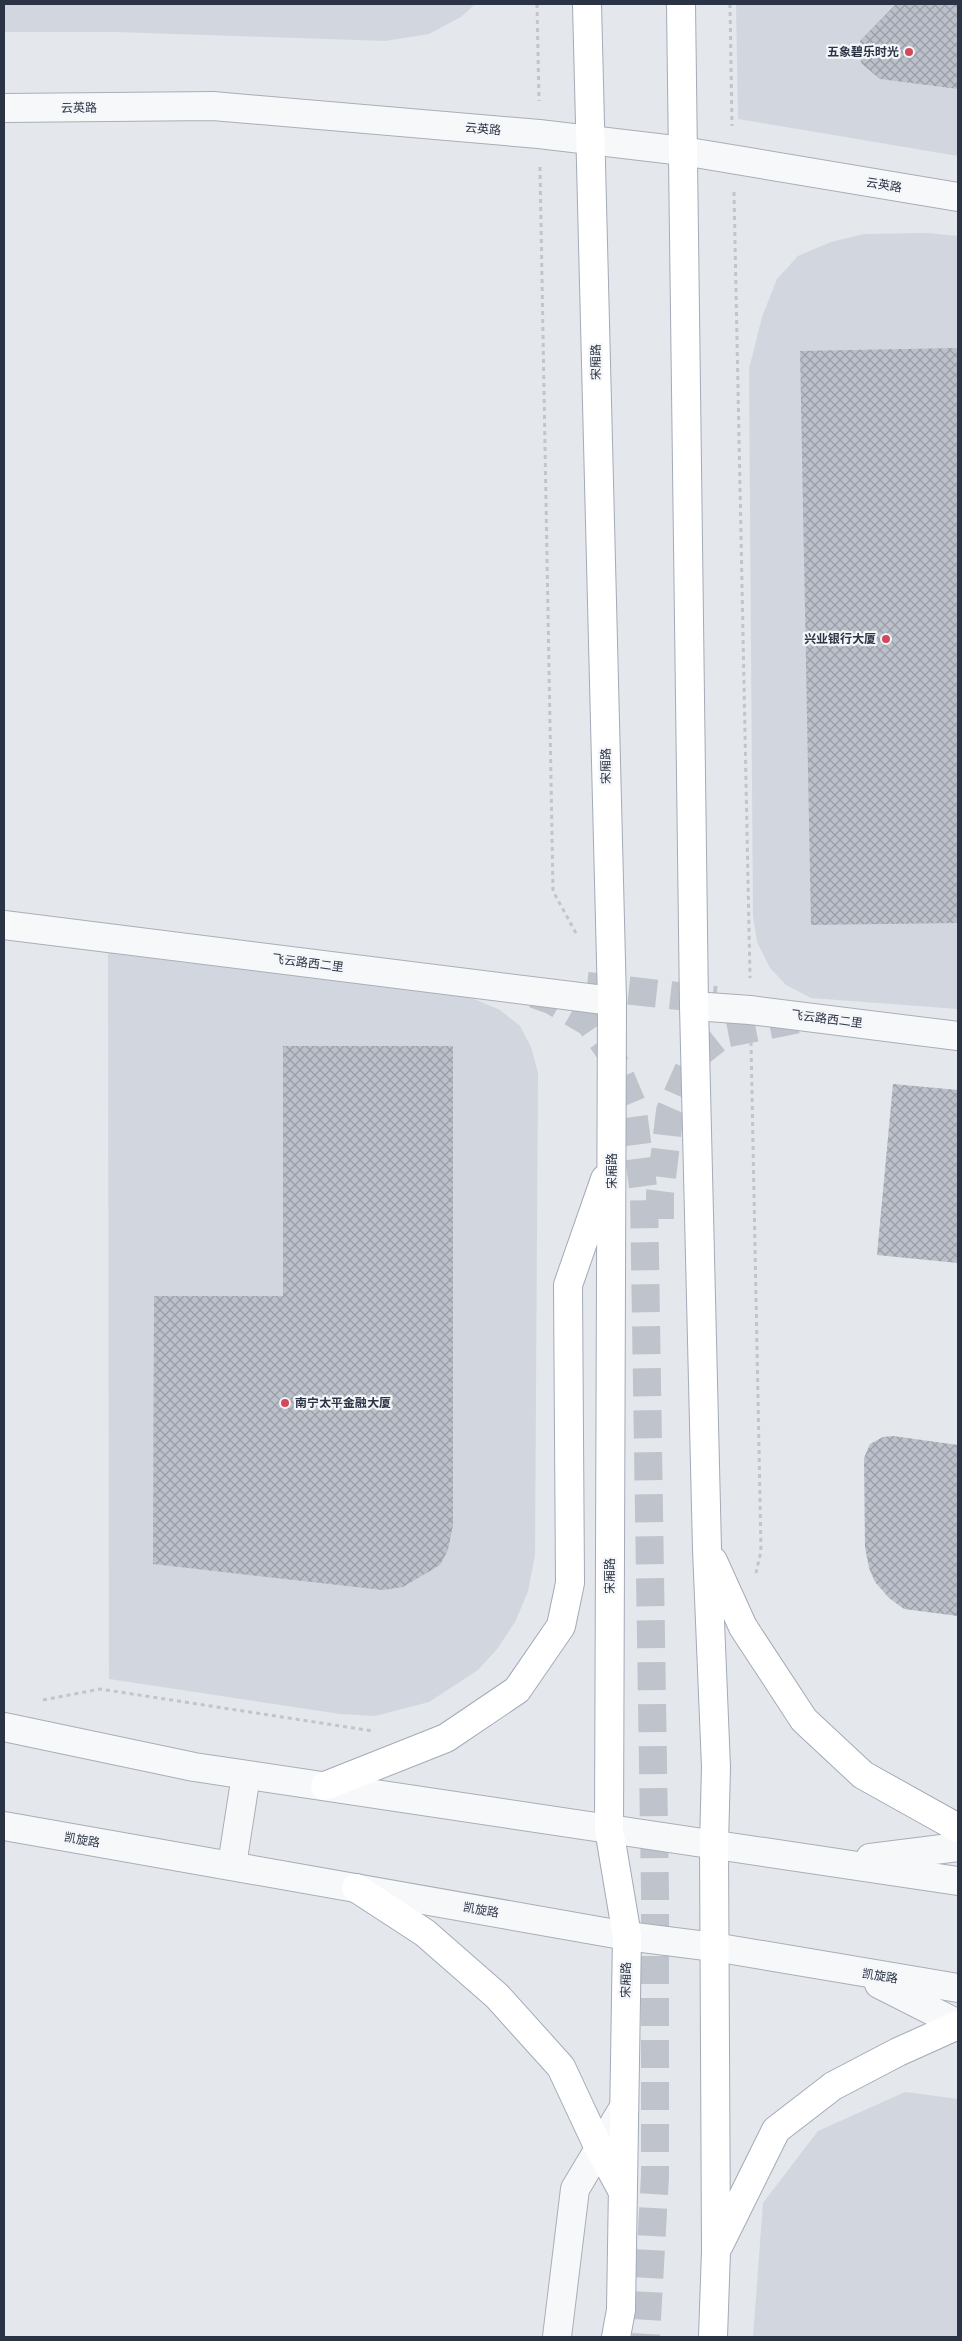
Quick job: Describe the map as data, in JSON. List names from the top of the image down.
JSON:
{
  "streets": {
    "main road": ["宋厢路"],
    "street": ["云英路", "飞云路西二里", "凯旋路"]
  },
  "crossings": [
    ["云英路", "宋厢路"],
    ["宋厢路", "飞云路西二里"],
    ["宋厢路", "凯旋路"]
  ],
  "places": ["五象碧乐时光", "兴业银行大厦", "南宁太平金融大厦"]
}
